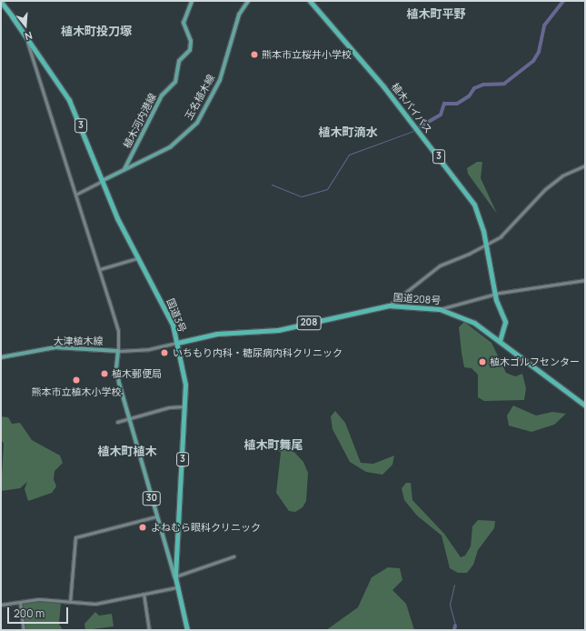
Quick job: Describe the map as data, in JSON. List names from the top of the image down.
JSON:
{
  "streets": {
    "highway": [
      "植木バイパス",
      "3",
      "国道208号",
      "国道3号",
      "208"
    ],
    "main road": [
      "玉名植木線",
      "植木河内港線",
      "大津植木線",
      "30"
    ]
  },
  "crossings": [
    ["玉名植木線", "植木河内港線"],
    ["植木バイパス", "国道208号"],
    ["国道208号", "国道3号"],
    ["国道3号", "30"],
    ["大津植木線", "30"]
  ],
  "districts": [
    "植木町平野",
    "植木町投刀塚",
    "植木町滴水",
    "植木町舞尾",
    "植木町植木"
  ],
  "places": [
    "熊本市立桜井小学校",
    "いちもり内科・糖尿病内科クリニック",
    "植木ゴルフセンター",
    "植木郵便局",
    "熊本市立植木小学校",
    "よねむら眼科クリニック"
  ],
  "scale_bar": "200 m",
  "north": "bottom"
}
